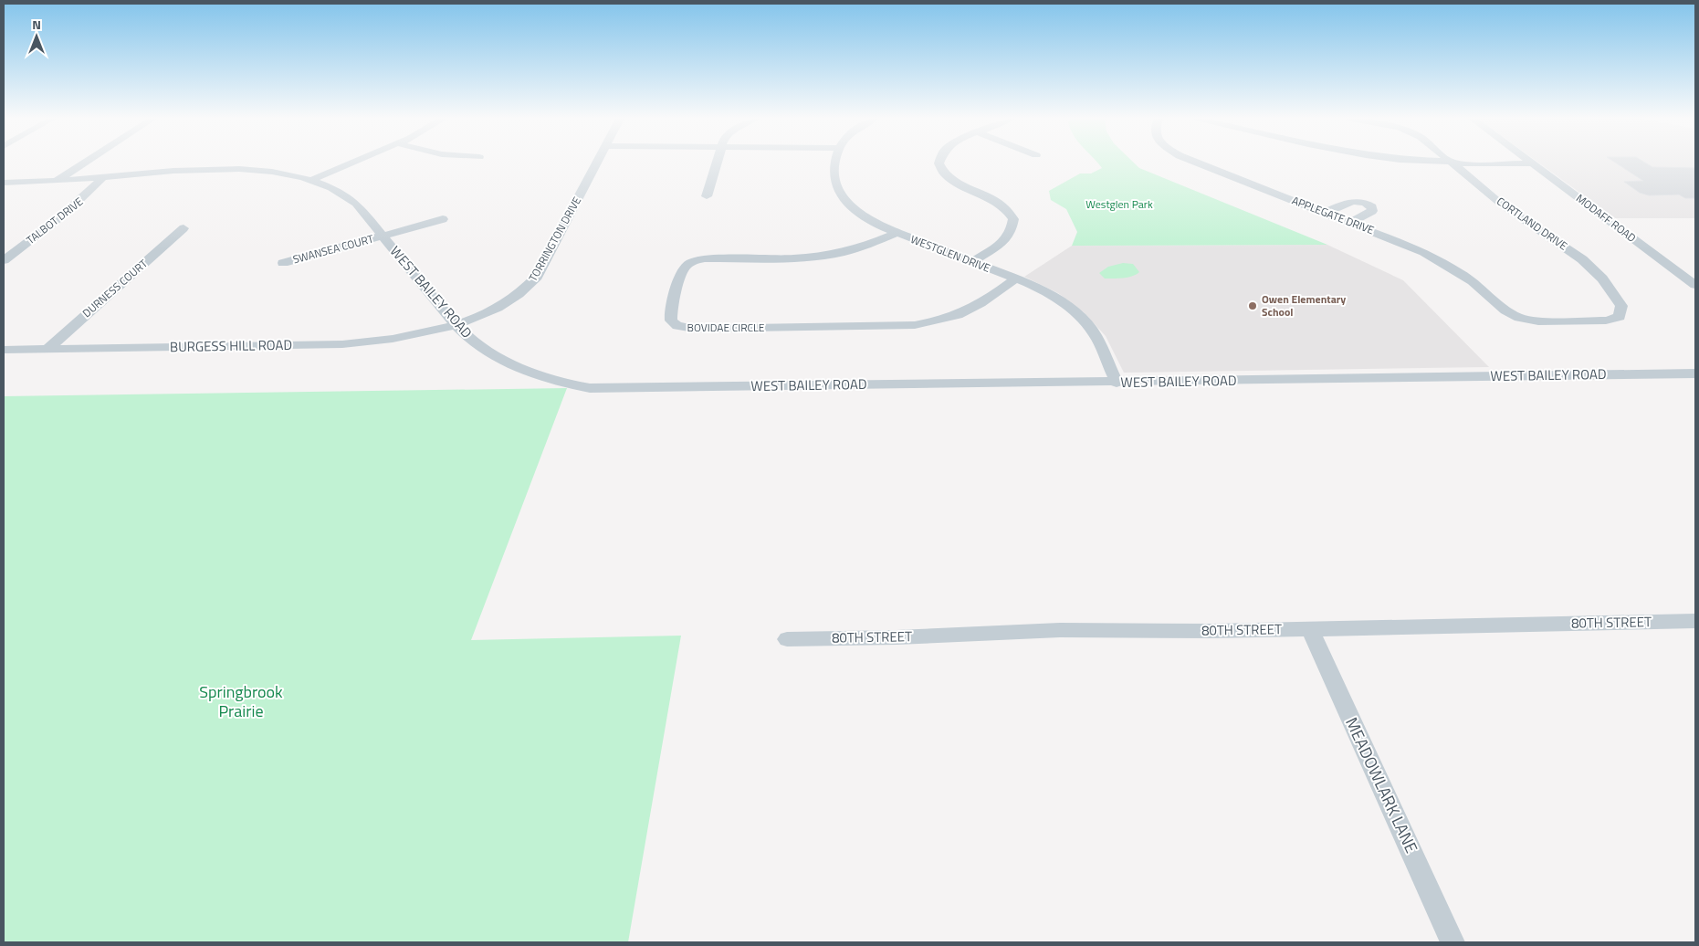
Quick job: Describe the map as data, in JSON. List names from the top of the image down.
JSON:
{
  "streets": {
    "street": [
      "APPLEGATE DRIVE",
      "MODAFF ROAD",
      "TALBOT DRIVE",
      "CORTLAND DRIVE",
      "TORRINGTON DRIVE",
      "SWANSEA COURT",
      "WESTGLEN DRIVE",
      "DURNESS COURT",
      "WEST BAILEY ROAD",
      "BOVIDAE CIRCLE",
      "BURGESS HILL ROAD",
      "80TH STREET",
      "MEADOWLARK LANE"
    ]
  },
  "crossings": [
    ["APPLEGATE DRIVE", "CORTLAND DRIVE"],
    ["TALBOT DRIVE", "WEST BAILEY ROAD"],
    ["TORRINGTON DRIVE", "WEST BAILEY ROAD"],
    ["TORRINGTON DRIVE", "BURGESS HILL ROAD"],
    ["SWANSEA COURT", "WEST BAILEY ROAD"],
    ["WESTGLEN DRIVE", "WEST BAILEY ROAD"],
    ["WESTGLEN DRIVE", "BOVIDAE CIRCLE"],
    ["DURNESS COURT", "BURGESS HILL ROAD"],
    ["WEST BAILEY ROAD", "BURGESS HILL ROAD"],
    ["80TH STREET", "MEADOWLARK LANE"]
  ],
  "parks": ["Westglen Park", "Springbrook Prairie"],
  "places": ["Owen Elementary School"],
  "north": "top"
}
